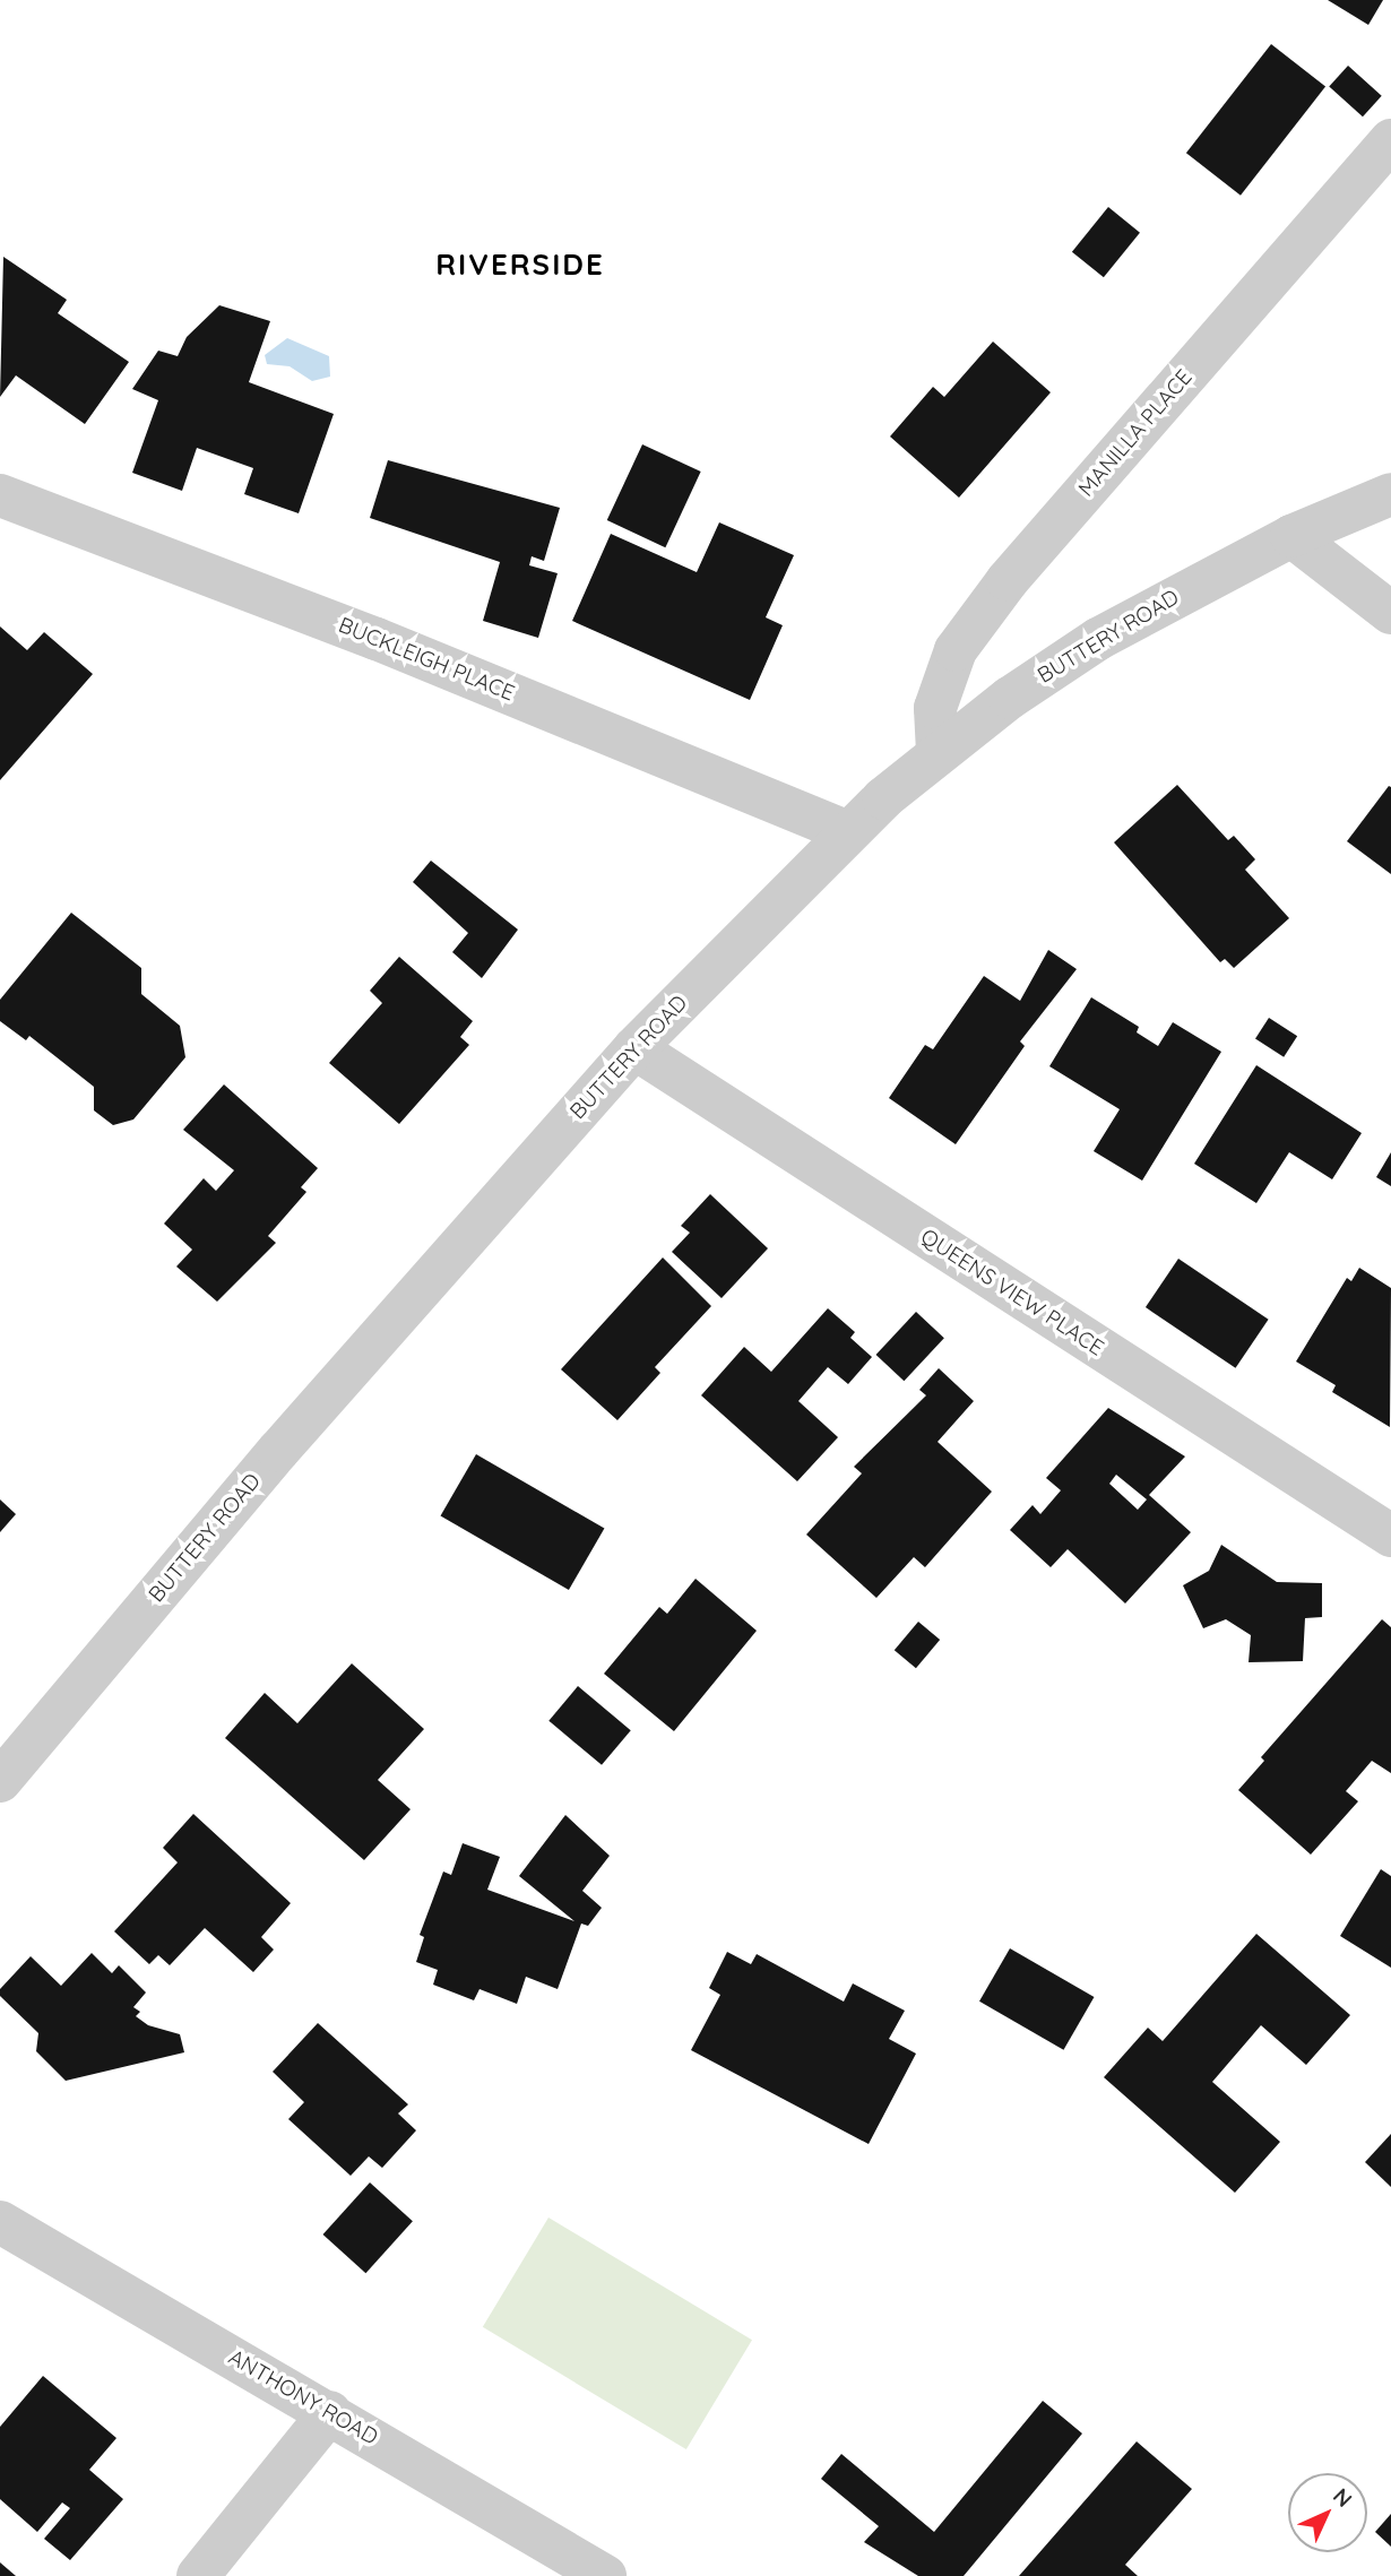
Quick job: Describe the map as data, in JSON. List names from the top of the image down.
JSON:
{
  "streets": {
    "street": [
      "MANILLA PLACE",
      "BUTTERY ROAD",
      "BUCKLEIGH PLACE",
      "QUEENS VIEW PLACE",
      "ANTHONY ROAD"
    ]
  },
  "crossings": [
    ["MANILLA PLACE", "BUTTERY ROAD"],
    ["BUTTERY ROAD", "BUCKLEIGH PLACE"],
    ["BUTTERY ROAD", "QUEENS VIEW PLACE"]
  ],
  "districts": ["RIVERSIDE"],
  "north": "top right"
}
